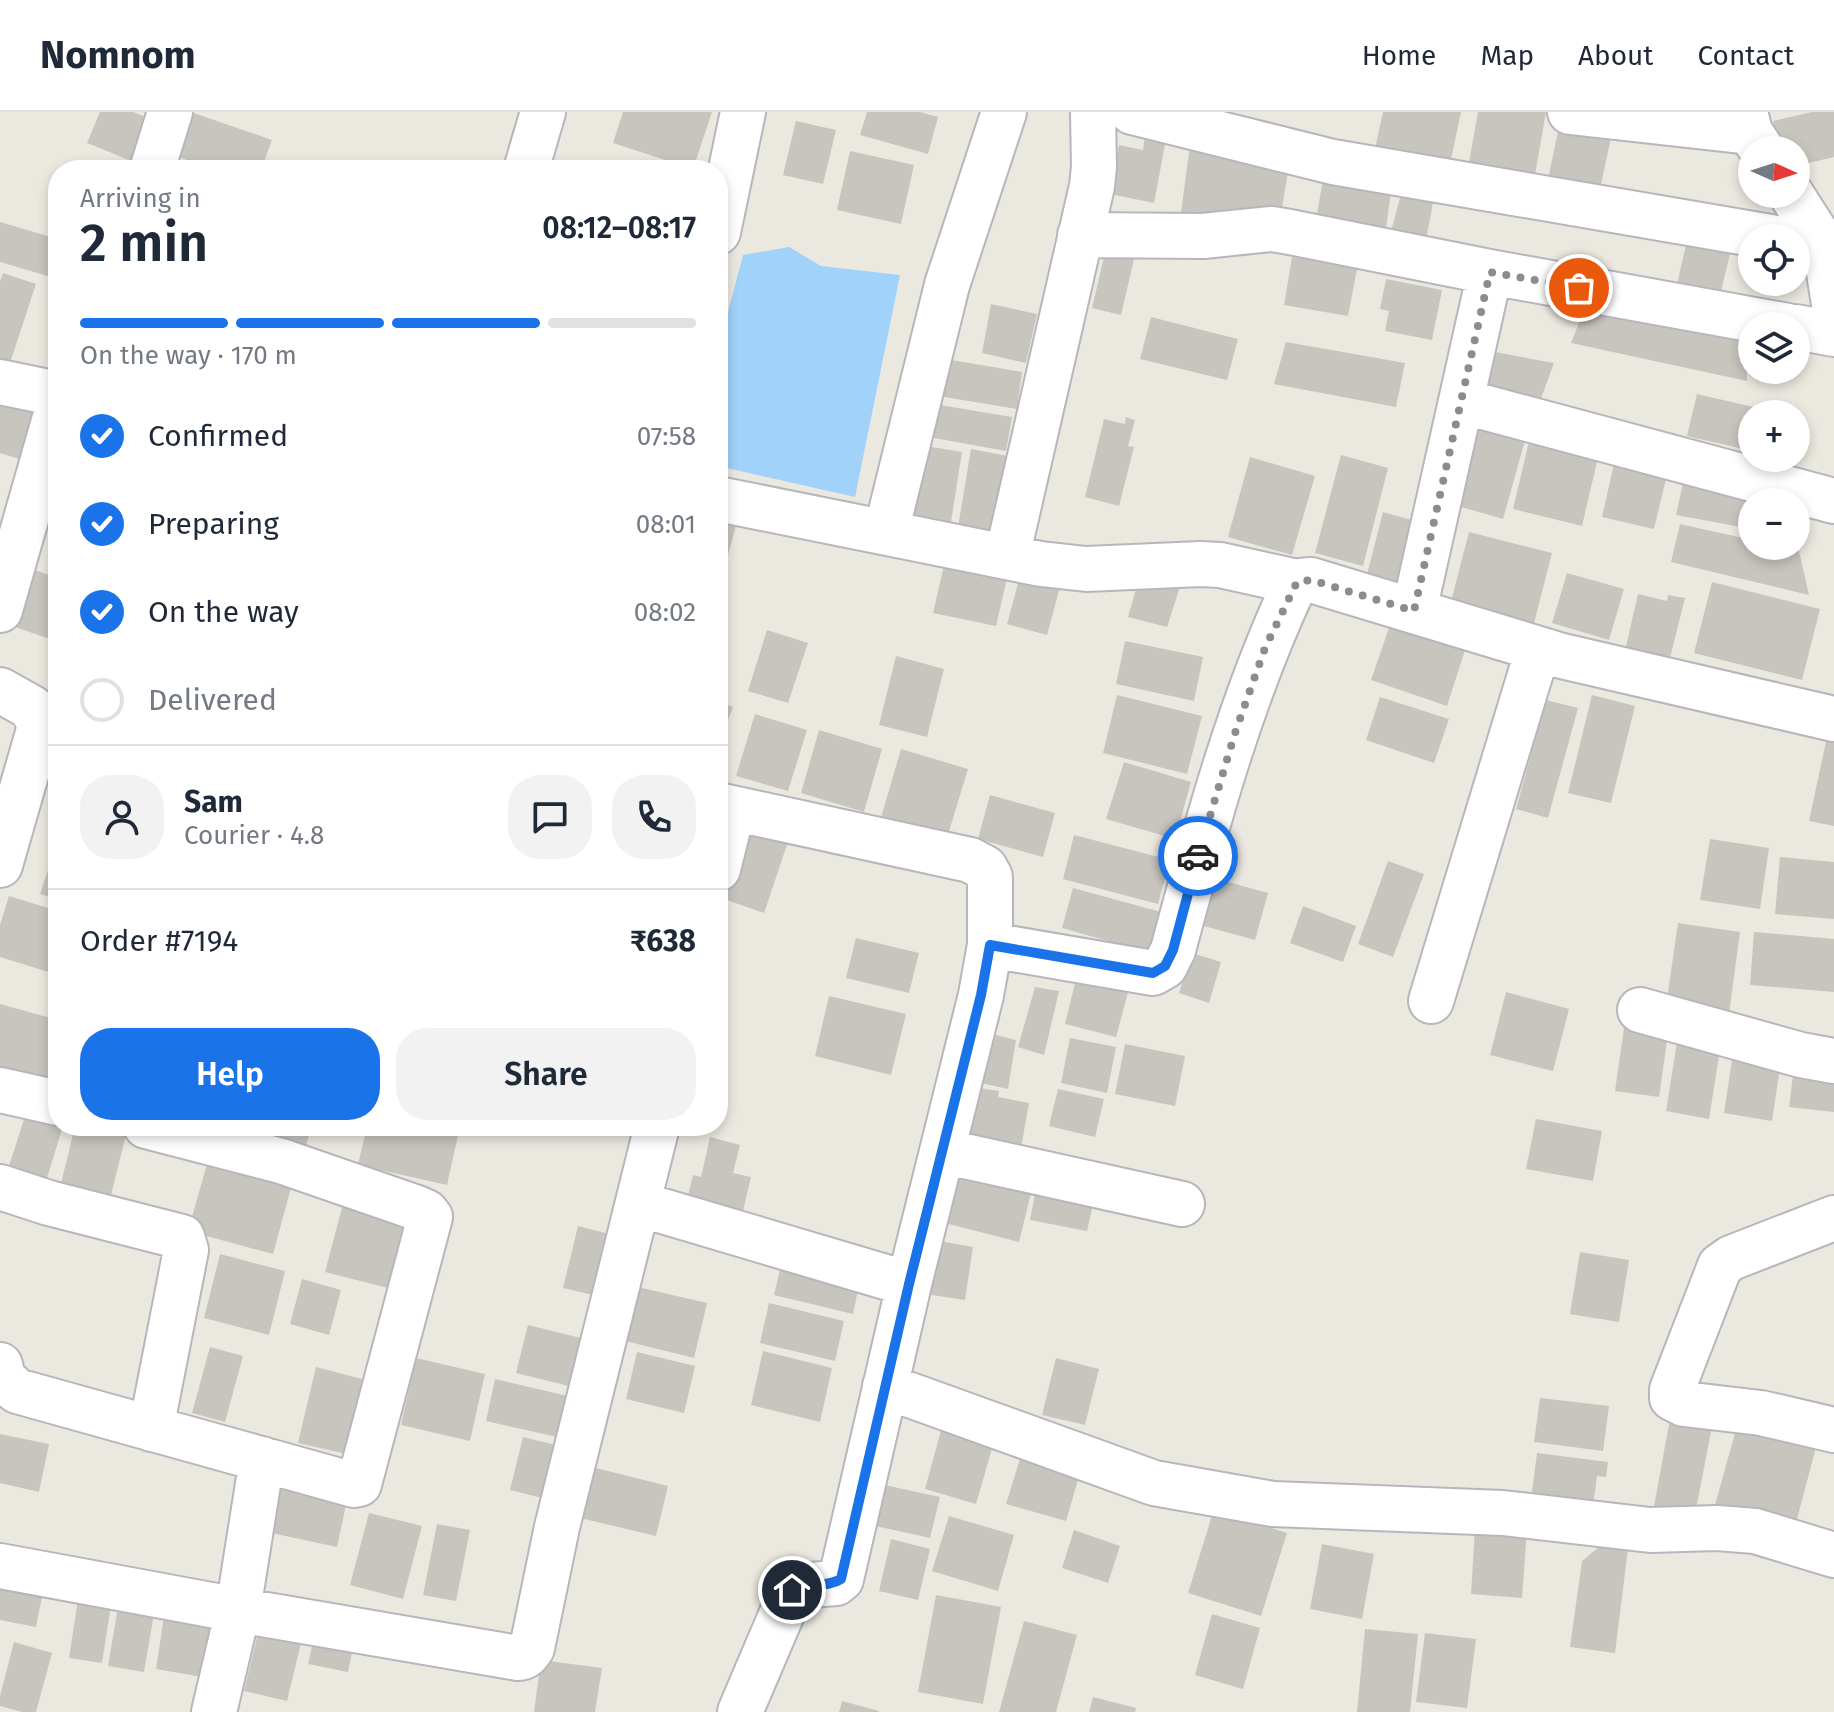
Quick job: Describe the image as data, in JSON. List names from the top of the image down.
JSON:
{
  "north": "right",
  "page": {
    "header": "Nomnom",
    "nav": [
      "Home",
      "Map",
      "About",
      "Contact"
    ],
    "map_buttons": ["+", "−"],
    "heading": ["2 min", "Arriving in", "08:12–08:17"],
    "panel": [
      "Sam",
      "Courier · 4.8",
      "Order #7194",
      "₹638"
    ],
    "bar": "On the way · 170 m",
    "list": [
      ["Confirmed", "07:58"],
      ["Preparing", "08:01"],
      ["On the way", "08:02"],
      "Delivered"
    ],
    "buttons": ["Help", "Share"]
  }
}
